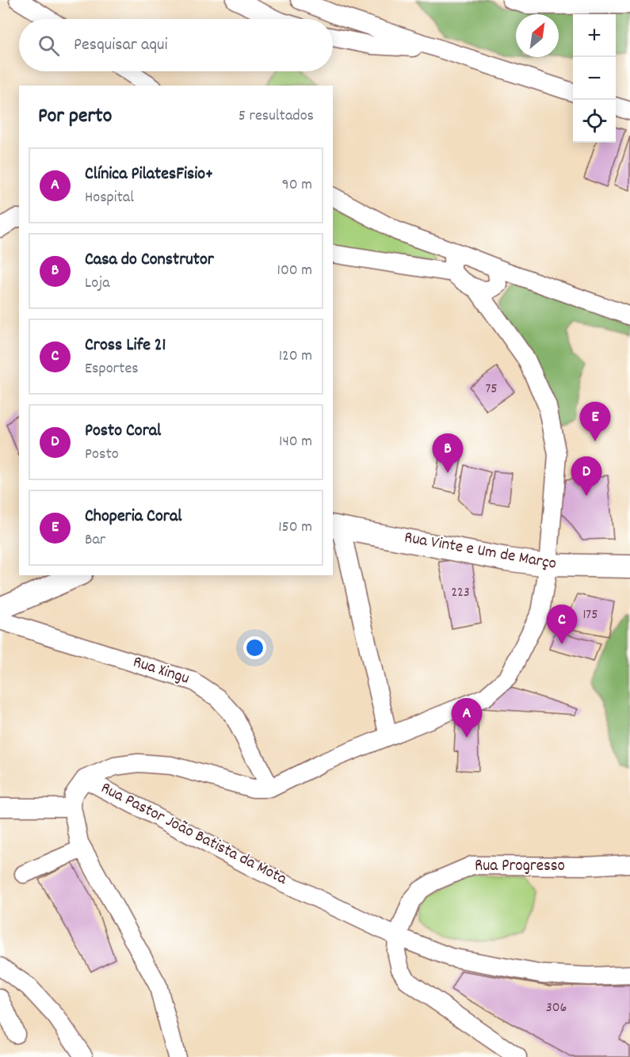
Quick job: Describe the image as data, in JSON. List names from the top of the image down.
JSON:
{
  "streets": {
    "main road": ["Rua Vinte e Um de Março"],
    "street": ["Rua Xingu", "Rua Pastor João Batista da Mota", "Rua Progresso"]
  },
  "crossings": [
    ["Rua Pastor João Batista da Mota", "Rua Progresso"]
  ],
  "house_numbers": [
    "75",
    "223",
    "175",
    "306"
  ],
  "north": "top right",
  "page": {
    "map_buttons": ["+", "−"],
    "search": "Pesquisar aqui",
    "heading": ["Por perto", "5 resultados"],
    "list": [
      {
        "mark": "A",
        "name": "Clínica PilatesFisio+",
        "note": "Hospital",
        "value": "90 m"
      },
      {
        "mark": "B",
        "name": "Casa do Construtor",
        "note": "Loja",
        "value": "100 m"
      },
      {
        "mark": "C",
        "name": "Cross Life 21",
        "note": "Esportes",
        "value": "120 m"
      },
      {
        "mark": "D",
        "name": "Posto Coral",
        "note": "Posto",
        "value": "140 m"
      },
      {
        "mark": "E",
        "name": "Choperia Coral",
        "note": "Bar",
        "value": "150 m"
      }
    ],
    "pins": [
      "E",
      "B",
      "D",
      "C",
      "A"
    ]
  }
}
